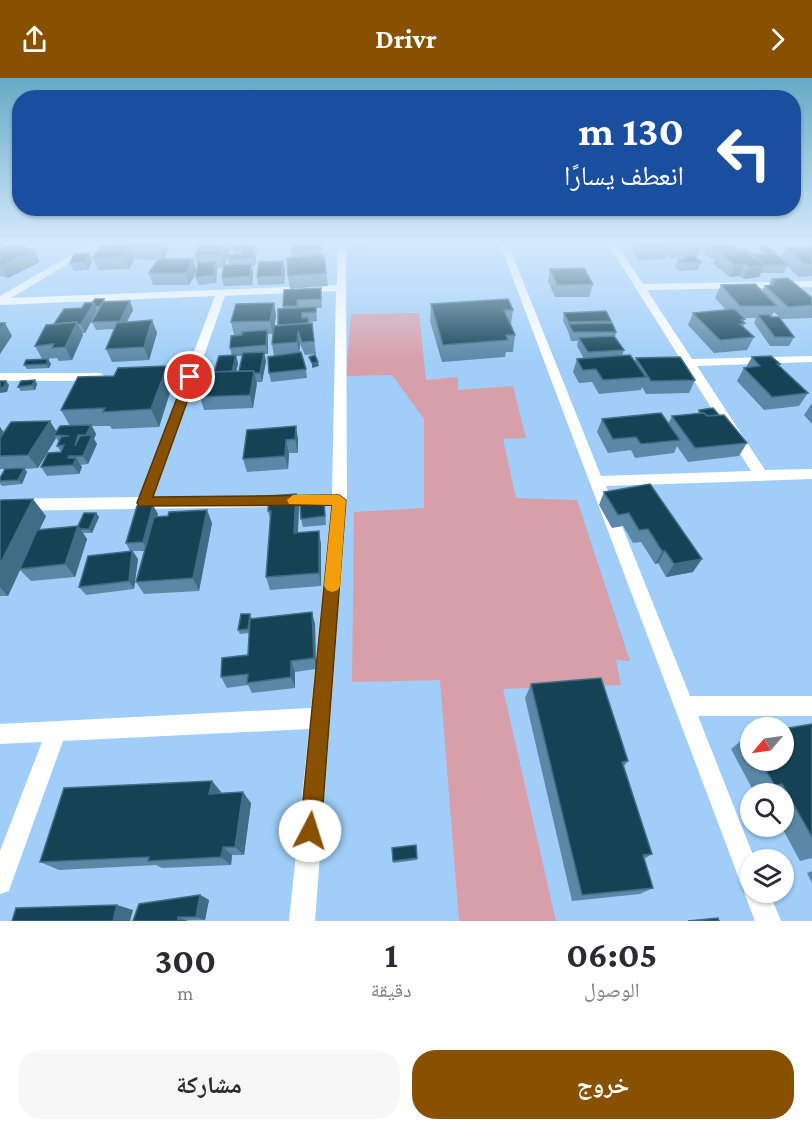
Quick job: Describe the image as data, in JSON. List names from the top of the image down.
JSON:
{
  "north": "bottom left",
  "page": {
    "header": "Drivr",
    "turn": ["130 m", "انعطف يسارًا"],
    "eta": [
      "06:05",
      "الوصول",
      "1",
      "دقيقة",
      "300",
      "m"
    ],
    "buttons": ["خروج", "مشاركة"]
  }
}
